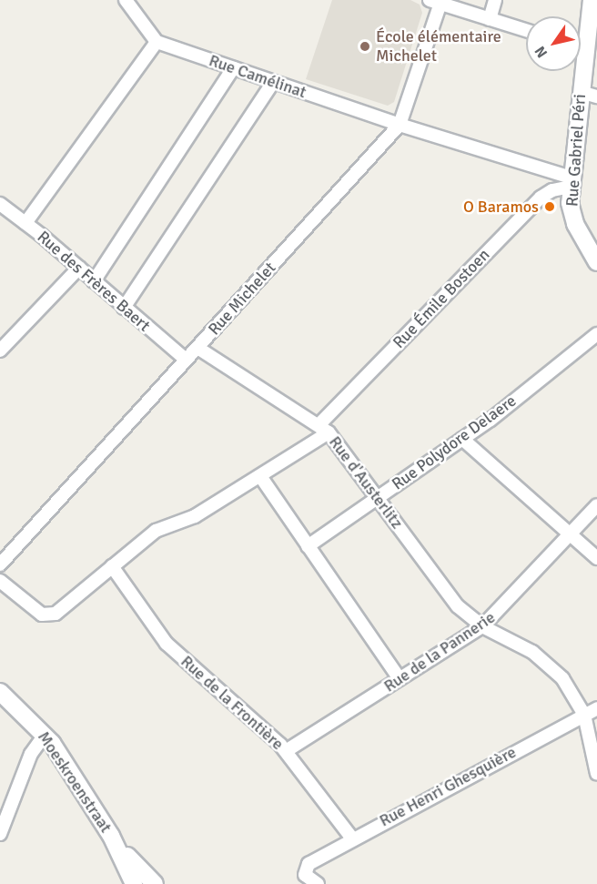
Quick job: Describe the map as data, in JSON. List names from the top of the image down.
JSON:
{
  "streets": {
    "street": [
      "Rue Camélinat",
      "Rue Gabriel Péri",
      "Rue des Frères Baert",
      "Rue Michelet",
      "Rue Émile Bostoen",
      "Rue Polydore Delaere",
      "Rue d'Austerlitz",
      "Rue de la Pannerie",
      "Rue de la Frontière",
      "Moeskroenstraat",
      "Rue Henri Ghesquière"
    ]
  },
  "crossings": [
    ["Rue Camélinat", "Rue Gabriel Péri"],
    ["Rue Camélinat", "Rue Michelet"],
    ["Rue Camélinat", "Rue Émile Bostoen"],
    ["Rue Gabriel Péri", "Rue Émile Bostoen"],
    ["Rue des Frères Baert", "Rue Michelet"],
    ["Rue Michelet", "Rue d'Austerlitz"],
    ["Rue Émile Bostoen", "Rue d'Austerlitz"],
    ["Rue Émile Bostoen", "Rue de la Frontière"],
    ["Rue Polydore Delaere", "Rue d'Austerlitz"],
    ["Rue d'Austerlitz", "Rue de la Pannerie"],
    ["Rue d'Austerlitz", "Rue Henri Ghesquière"],
    ["Rue de la Pannerie", "Rue de la Frontière"],
    ["Rue de la Frontière", "Rue Henri Ghesquière"]
  ],
  "places": ["École élémentaire Michelet", "O Baramos"],
  "north": "bottom left"
}
